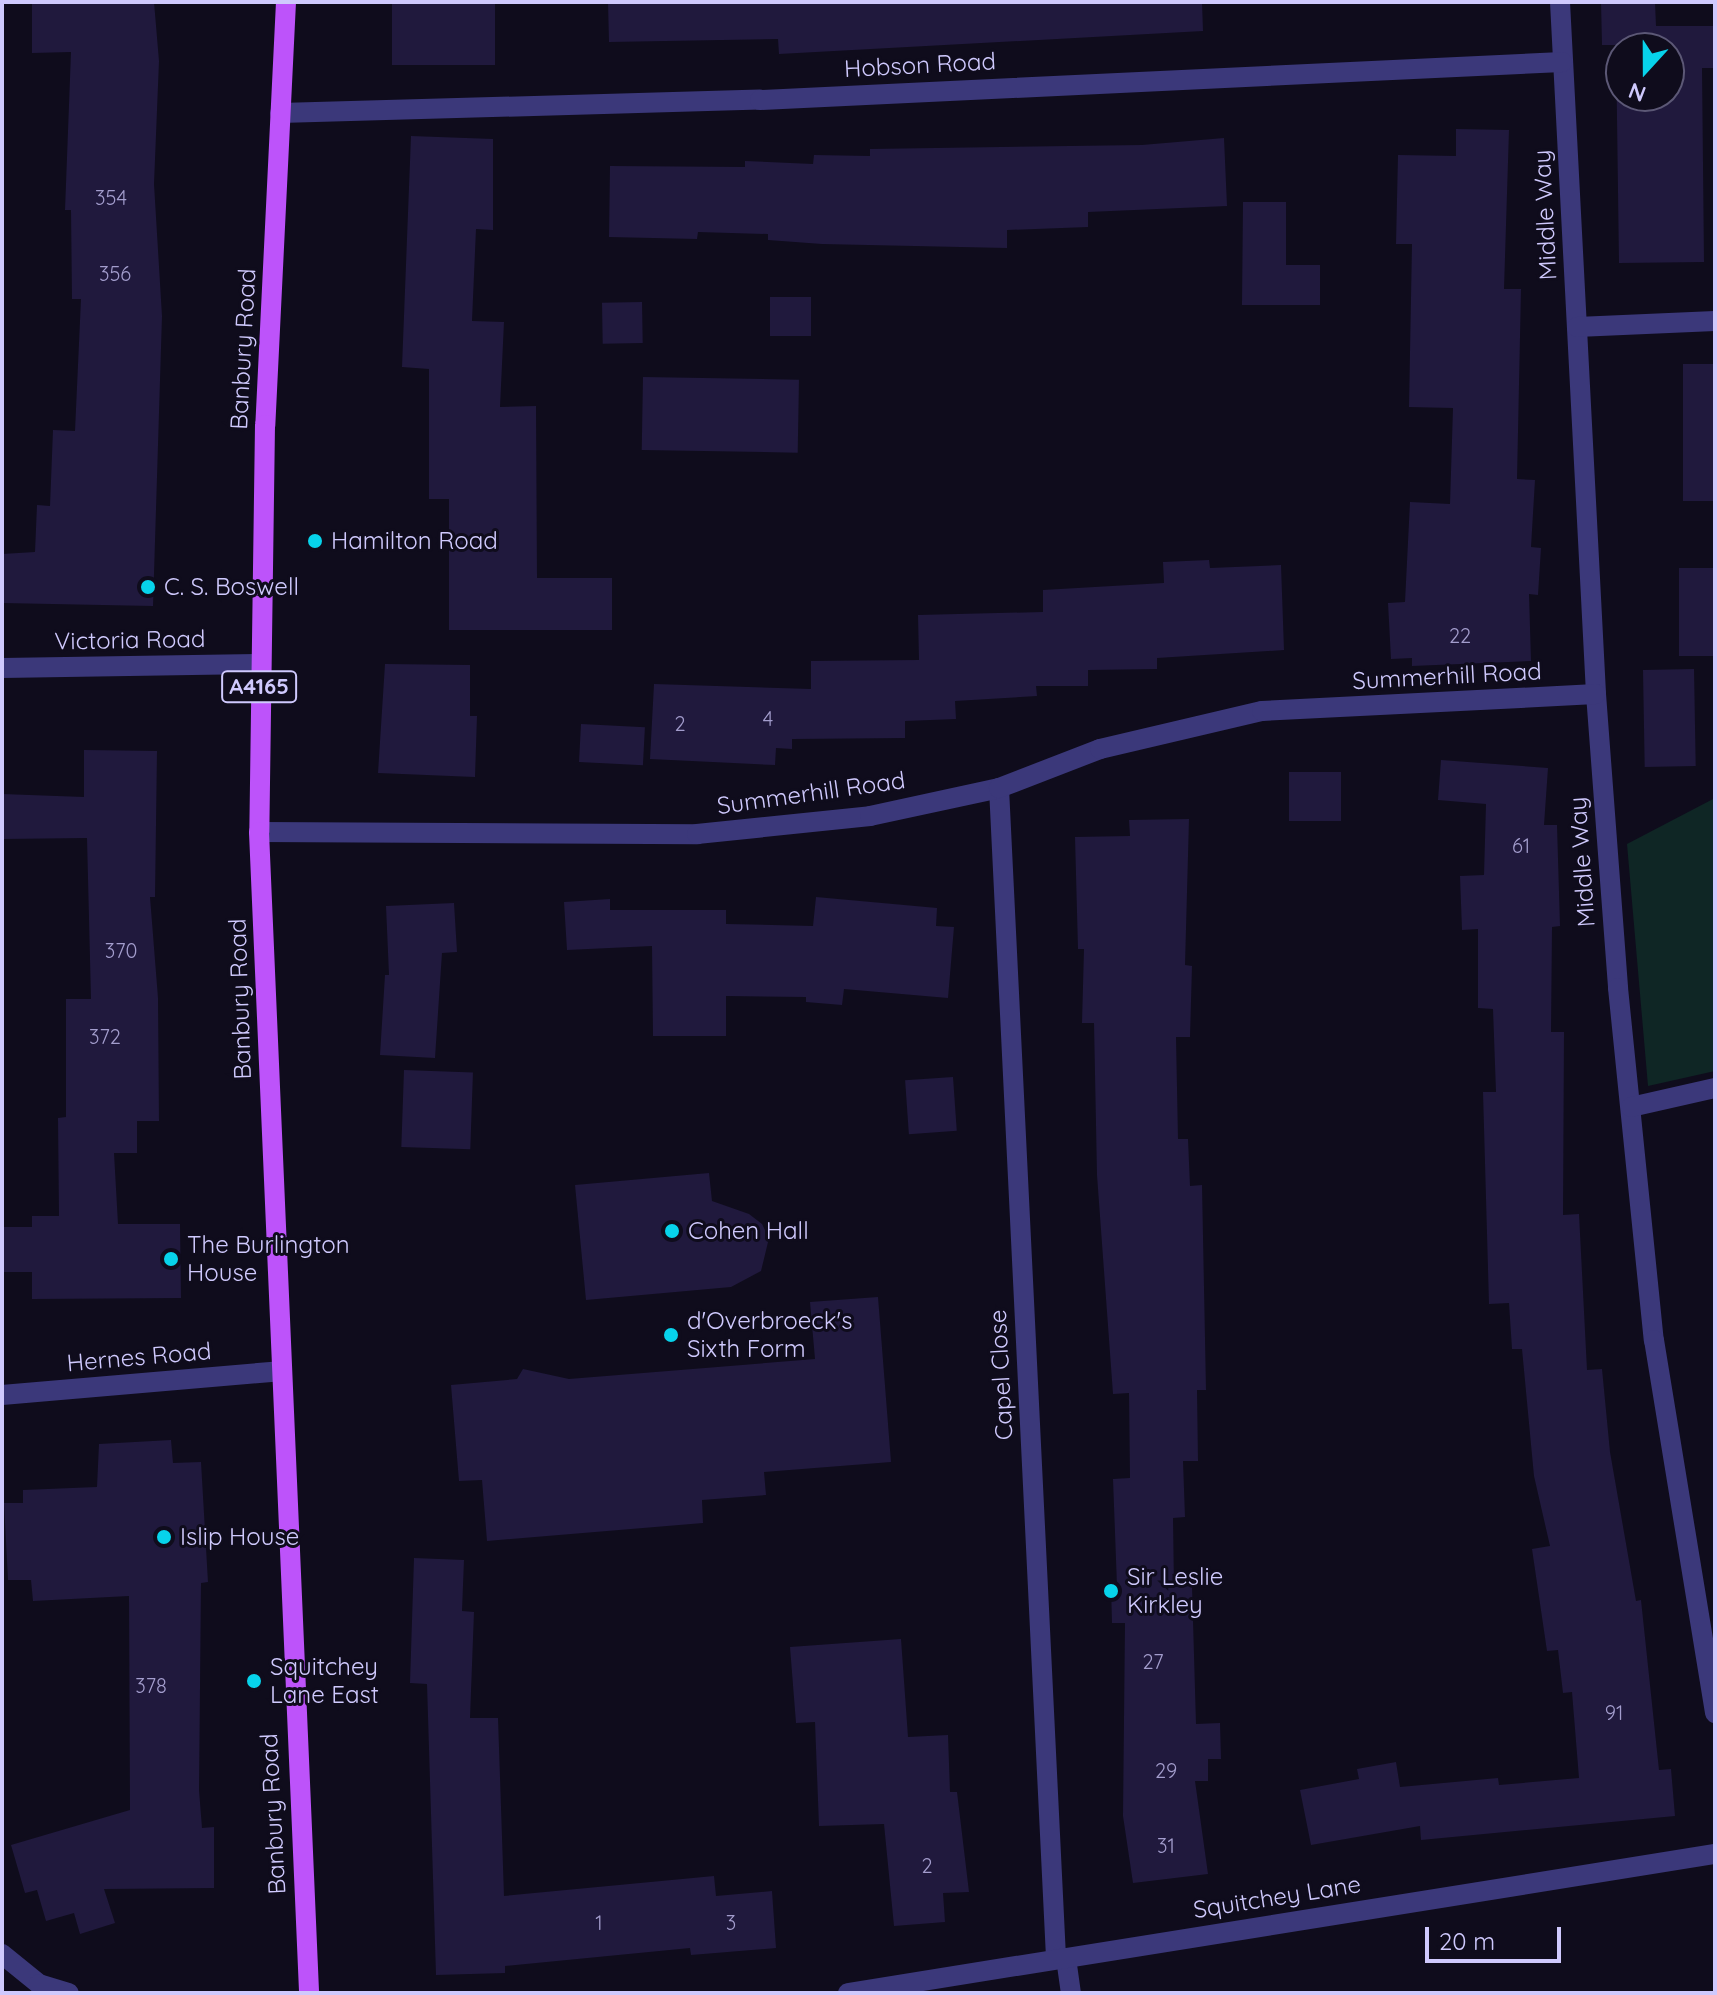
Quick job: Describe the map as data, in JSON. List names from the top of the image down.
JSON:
{
  "streets": {
    "main road": ["Banbury Road", "A4165"],
    "street": [
      "Hobson Road",
      "Middle Way",
      "Victoria Road",
      "Summerhill Road",
      "Hernes Road",
      "Capel Close",
      "Squitchey Lane"
    ]
  },
  "crossings": [
    ["Hobson Road", "Middle Way"],
    ["Hobson Road", "Banbury Road"],
    ["Middle Way", "Summerhill Road"],
    ["Banbury Road", "Victoria Road"],
    ["Banbury Road", "Summerhill Road"],
    ["Banbury Road", "Hernes Road"],
    ["Summerhill Road", "Capel Close"],
    ["Capel Close", "Squitchey Lane"]
  ],
  "places": [
    "Hamilton Road",
    "C. S. Boswell",
    "Cohen Hall",
    "The Burlington House",
    "d'Overbroeck's Sixth Form",
    "Islip House",
    "Sir Leslie Kirkley",
    "Squitchey Lane East"
  ],
  "house_numbers": [
    "354",
    "356",
    "22",
    "4",
    "2",
    "61",
    "370",
    "372",
    "27",
    "378",
    "91",
    "29",
    "31",
    "2",
    "1",
    "3"
  ],
  "scale_bar": "20 m",
  "north": "bottom"
}
